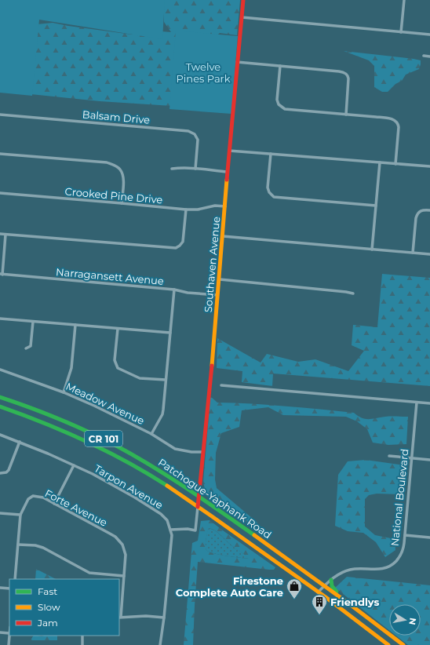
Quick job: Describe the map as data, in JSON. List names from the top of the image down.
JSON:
{
  "streets": {
    "main road": ["Southaven Avenue", "CR 101", "Patchogue-Yaphank Road"],
    "street": [
      "Balsam Drive",
      "Crooked Pine Drive",
      "Narragansett Avenue",
      "Meadow Avenue",
      "Tarpon Avenue",
      "National Boulevard",
      "Forte Avenue"
    ]
  },
  "crossings": [
    ["Crooked Pine Drive", "Southaven Avenue"],
    ["Southaven Avenue", "Narragansett Avenue"],
    ["Southaven Avenue", "Meadow Avenue"],
    ["Southaven Avenue", "Tarpon Avenue"],
    ["Southaven Avenue", "Patchogue-Yaphank Road"],
    ["National Boulevard", "Patchogue-Yaphank Road"]
  ],
  "parks": ["Twelve Pines Park"],
  "places": {
    "shop": ["Firestone Complete Auto Care"],
    "building": ["Friendlys"]
  },
  "legend": ["Fast", "Slow", "Jam"],
  "north": "right"
}
